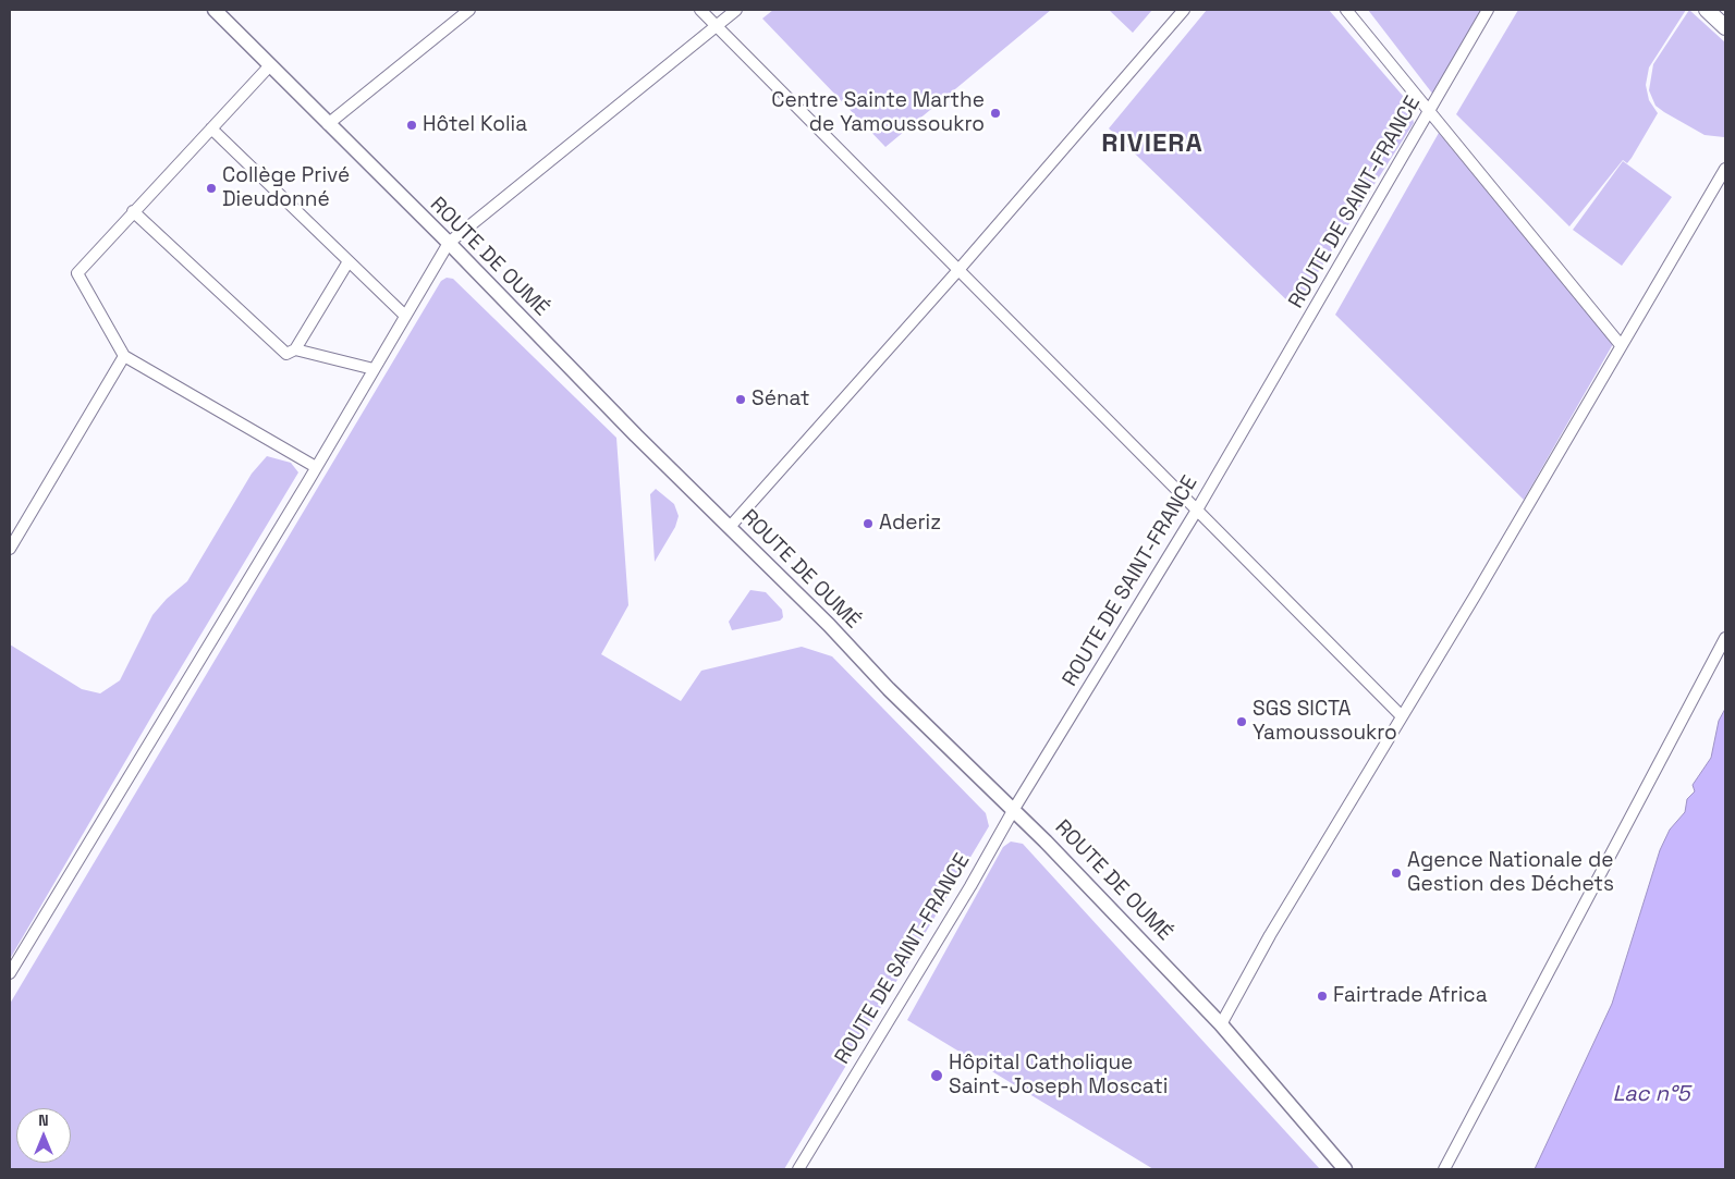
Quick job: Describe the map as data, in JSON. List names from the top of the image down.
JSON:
{
  "streets": {
    "main road": ["ROUTE DE OUMÉ"],
    "street": ["ROUTE DE SAINT-FRANCE"]
  },
  "crossings": [
    ["ROUTE DE SAINT-FRANCE", "ROUTE DE OUMÉ"]
  ],
  "districts": ["RIVIERA"],
  "water": ["Lac n°5"],
  "places": [
    "Centre Sainte Marthe de Yamoussoukro",
    "Hôtel Kolia",
    "Collège Privé Dieudonné",
    "Sénat",
    "Aderiz",
    "SGS SICTA Yamoussoukro",
    "Agence Nationale de Gestion des Déchets",
    "Fairtrade Africa",
    "Hôpital Catholique Saint-Joseph Moscati"
  ],
  "north": "top"
}
